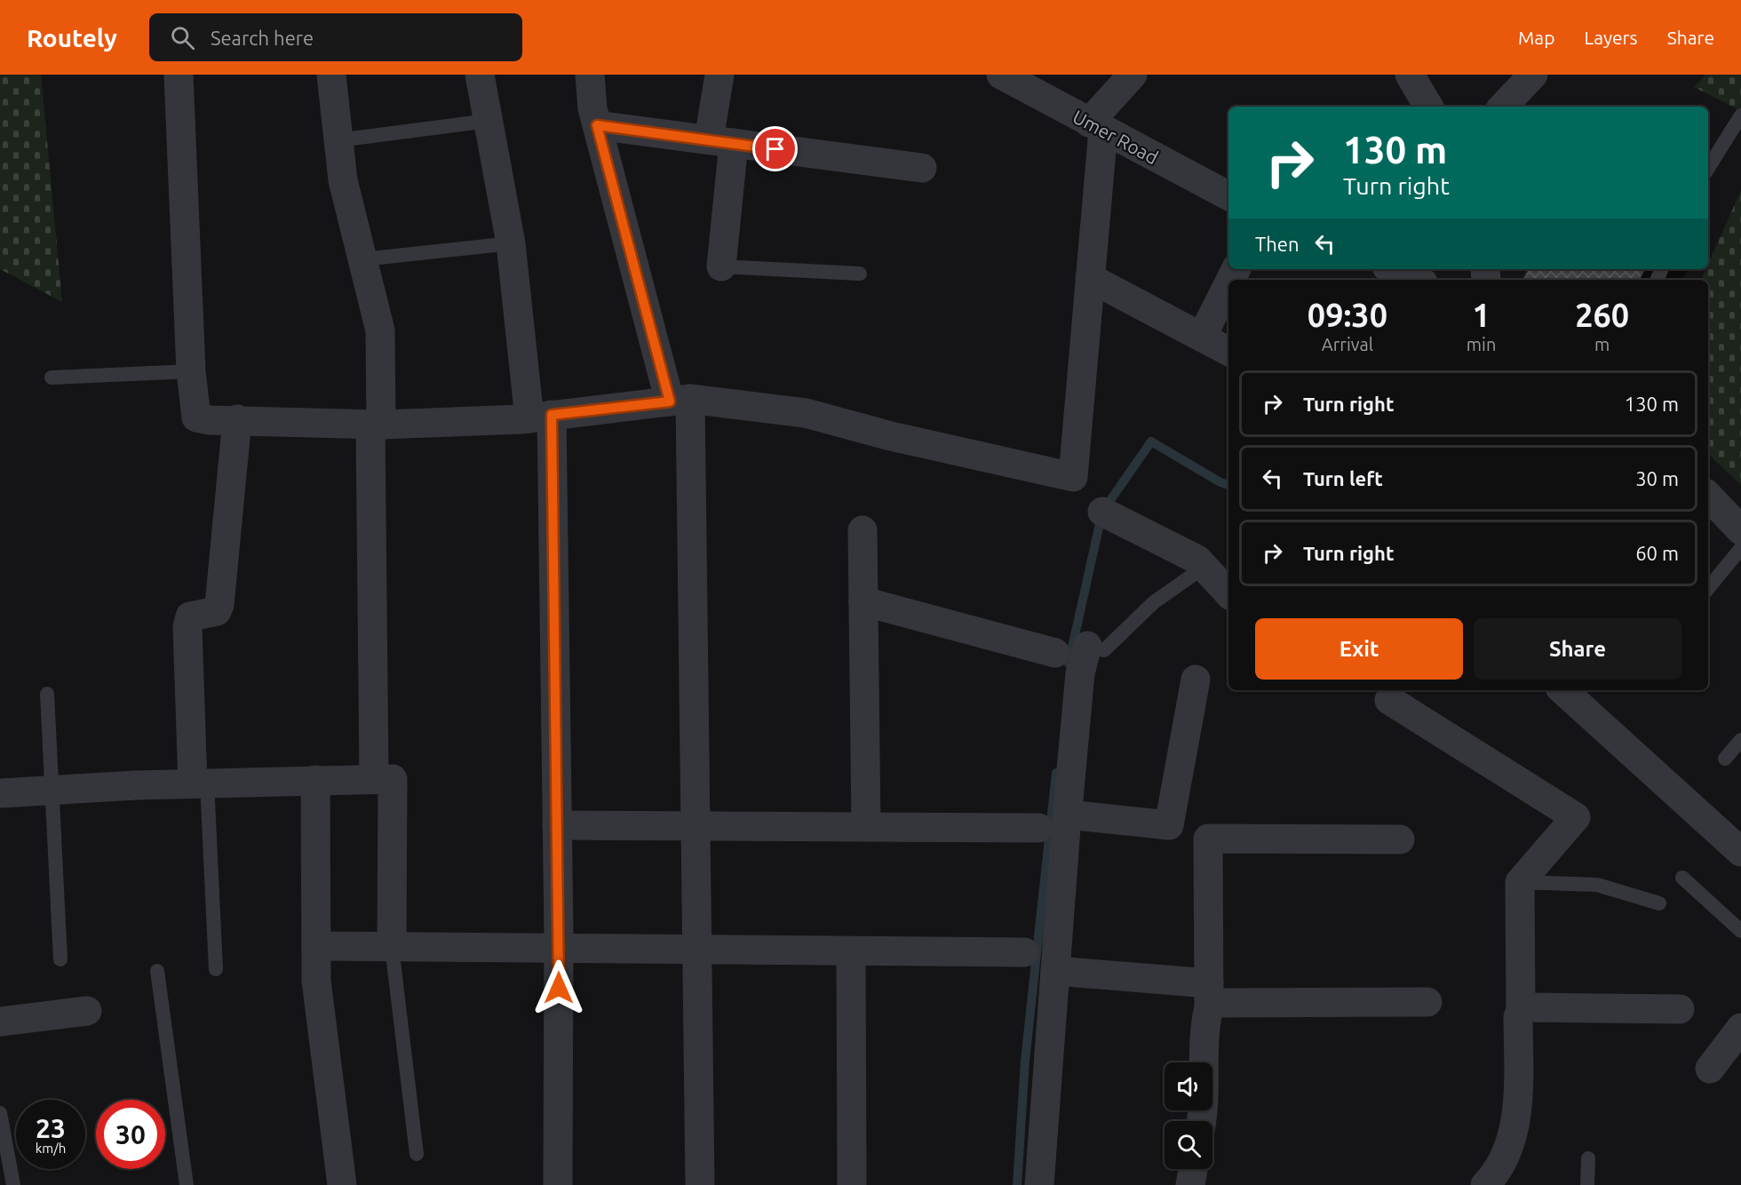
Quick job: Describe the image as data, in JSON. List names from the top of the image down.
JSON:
{
  "streets": {
    "street": ["Umer Road"]
  },
  "page": {
    "header": "Routely",
    "search": "Search here",
    "nav": ["Map", "Layers", "Share"],
    "turn": ["130 m", "Turn right"],
    "then": "Then",
    "eta": [
      "09:30",
      "Arrival",
      "1",
      "min",
      "260",
      "m"
    ],
    "list": [
      {
        "name": "Turn right",
        "value": "130 m"
      },
      {
        "name": "Turn left",
        "value": "30 m"
      },
      {
        "name": "Turn right",
        "value": "60 m"
      }
    ],
    "buttons": ["Exit", "Share"],
    "speed": "23 km/h",
    "limit": "30"
  }
}
